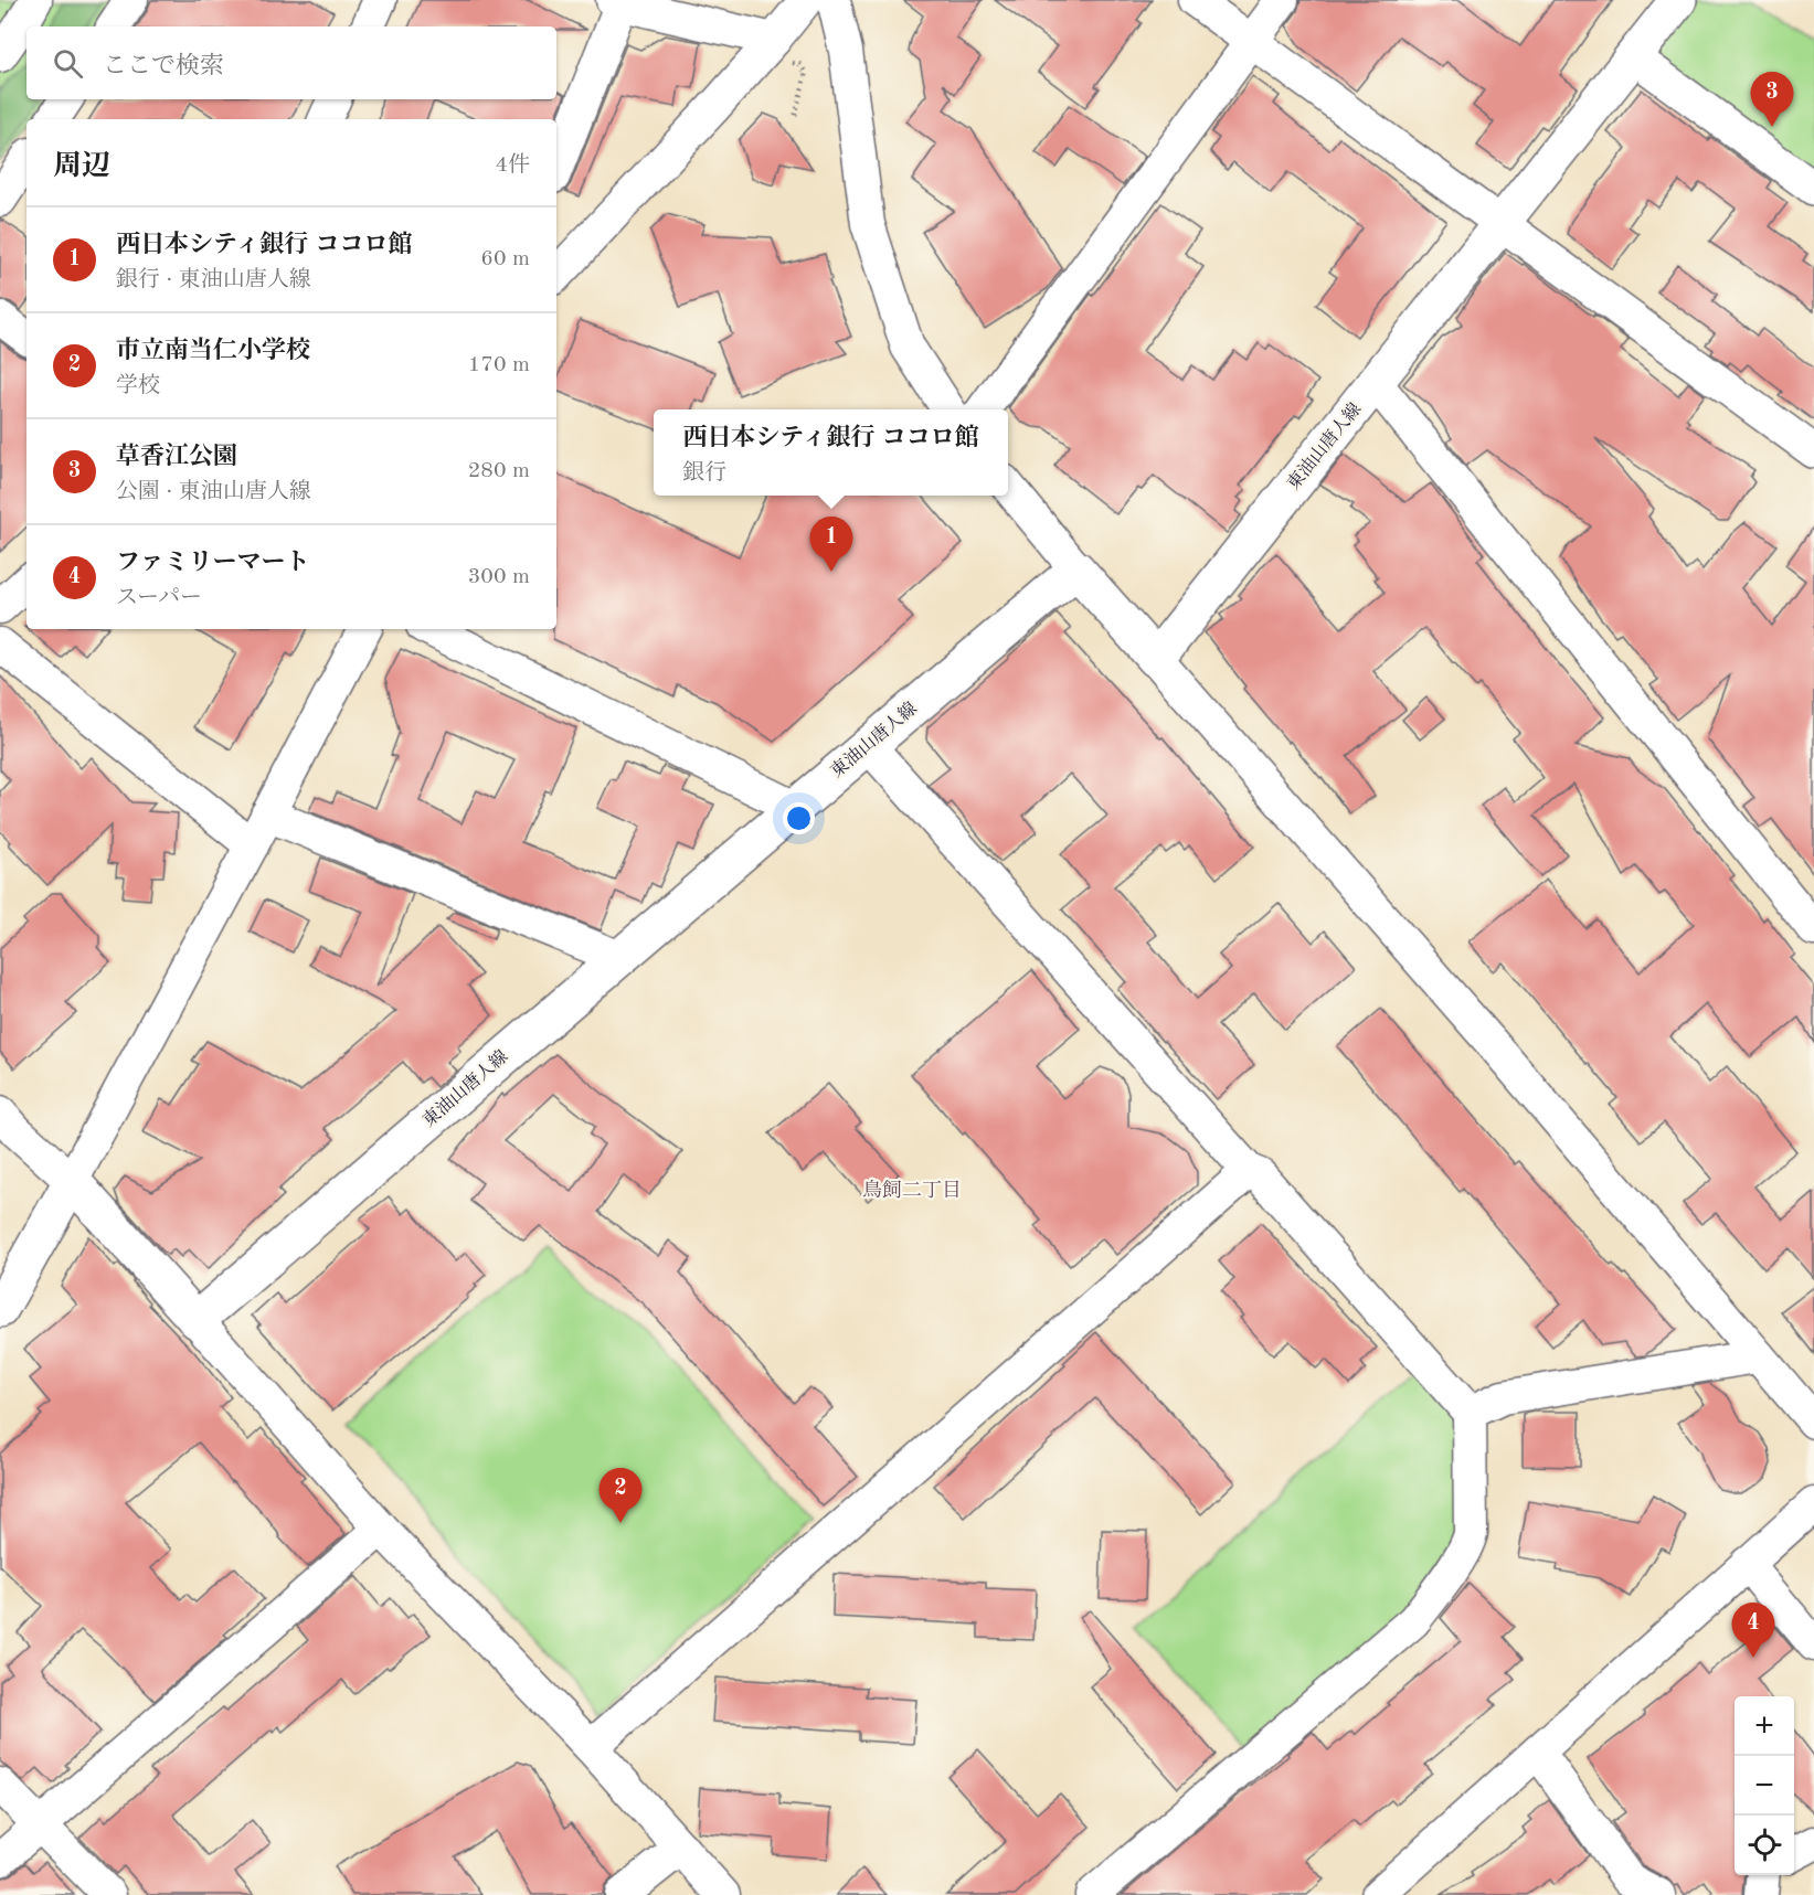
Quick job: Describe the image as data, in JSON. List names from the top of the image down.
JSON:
{
  "streets": {
    "main road": ["東油山唐人線"]
  },
  "districts": ["鳥飼二丁目"],
  "page": {
    "search": "ここで検索",
    "pins": [
      "3",
      "1",
      "2",
      "4"
    ],
    "heading": ["周辺", "4件"],
    "list": [
      {
        "mark": "1",
        "name": "西日本シティ銀行 ココロ館",
        "note": "銀行 · 東油山唐人線",
        "value": "60 m"
      },
      {
        "mark": "2",
        "name": "市立南当仁小学校",
        "note": "学校",
        "value": "170 m"
      },
      {
        "mark": "3",
        "name": "草香江公園",
        "note": "公園 · 東油山唐人線",
        "value": "280 m"
      },
      {
        "mark": "4",
        "name": "ファミリーマート",
        "note": "スーパー",
        "value": "300 m"
      }
    ],
    "popup": ["西日本シティ銀行 ココロ館", "銀行"],
    "map_buttons": ["+", "−"]
  }
}
